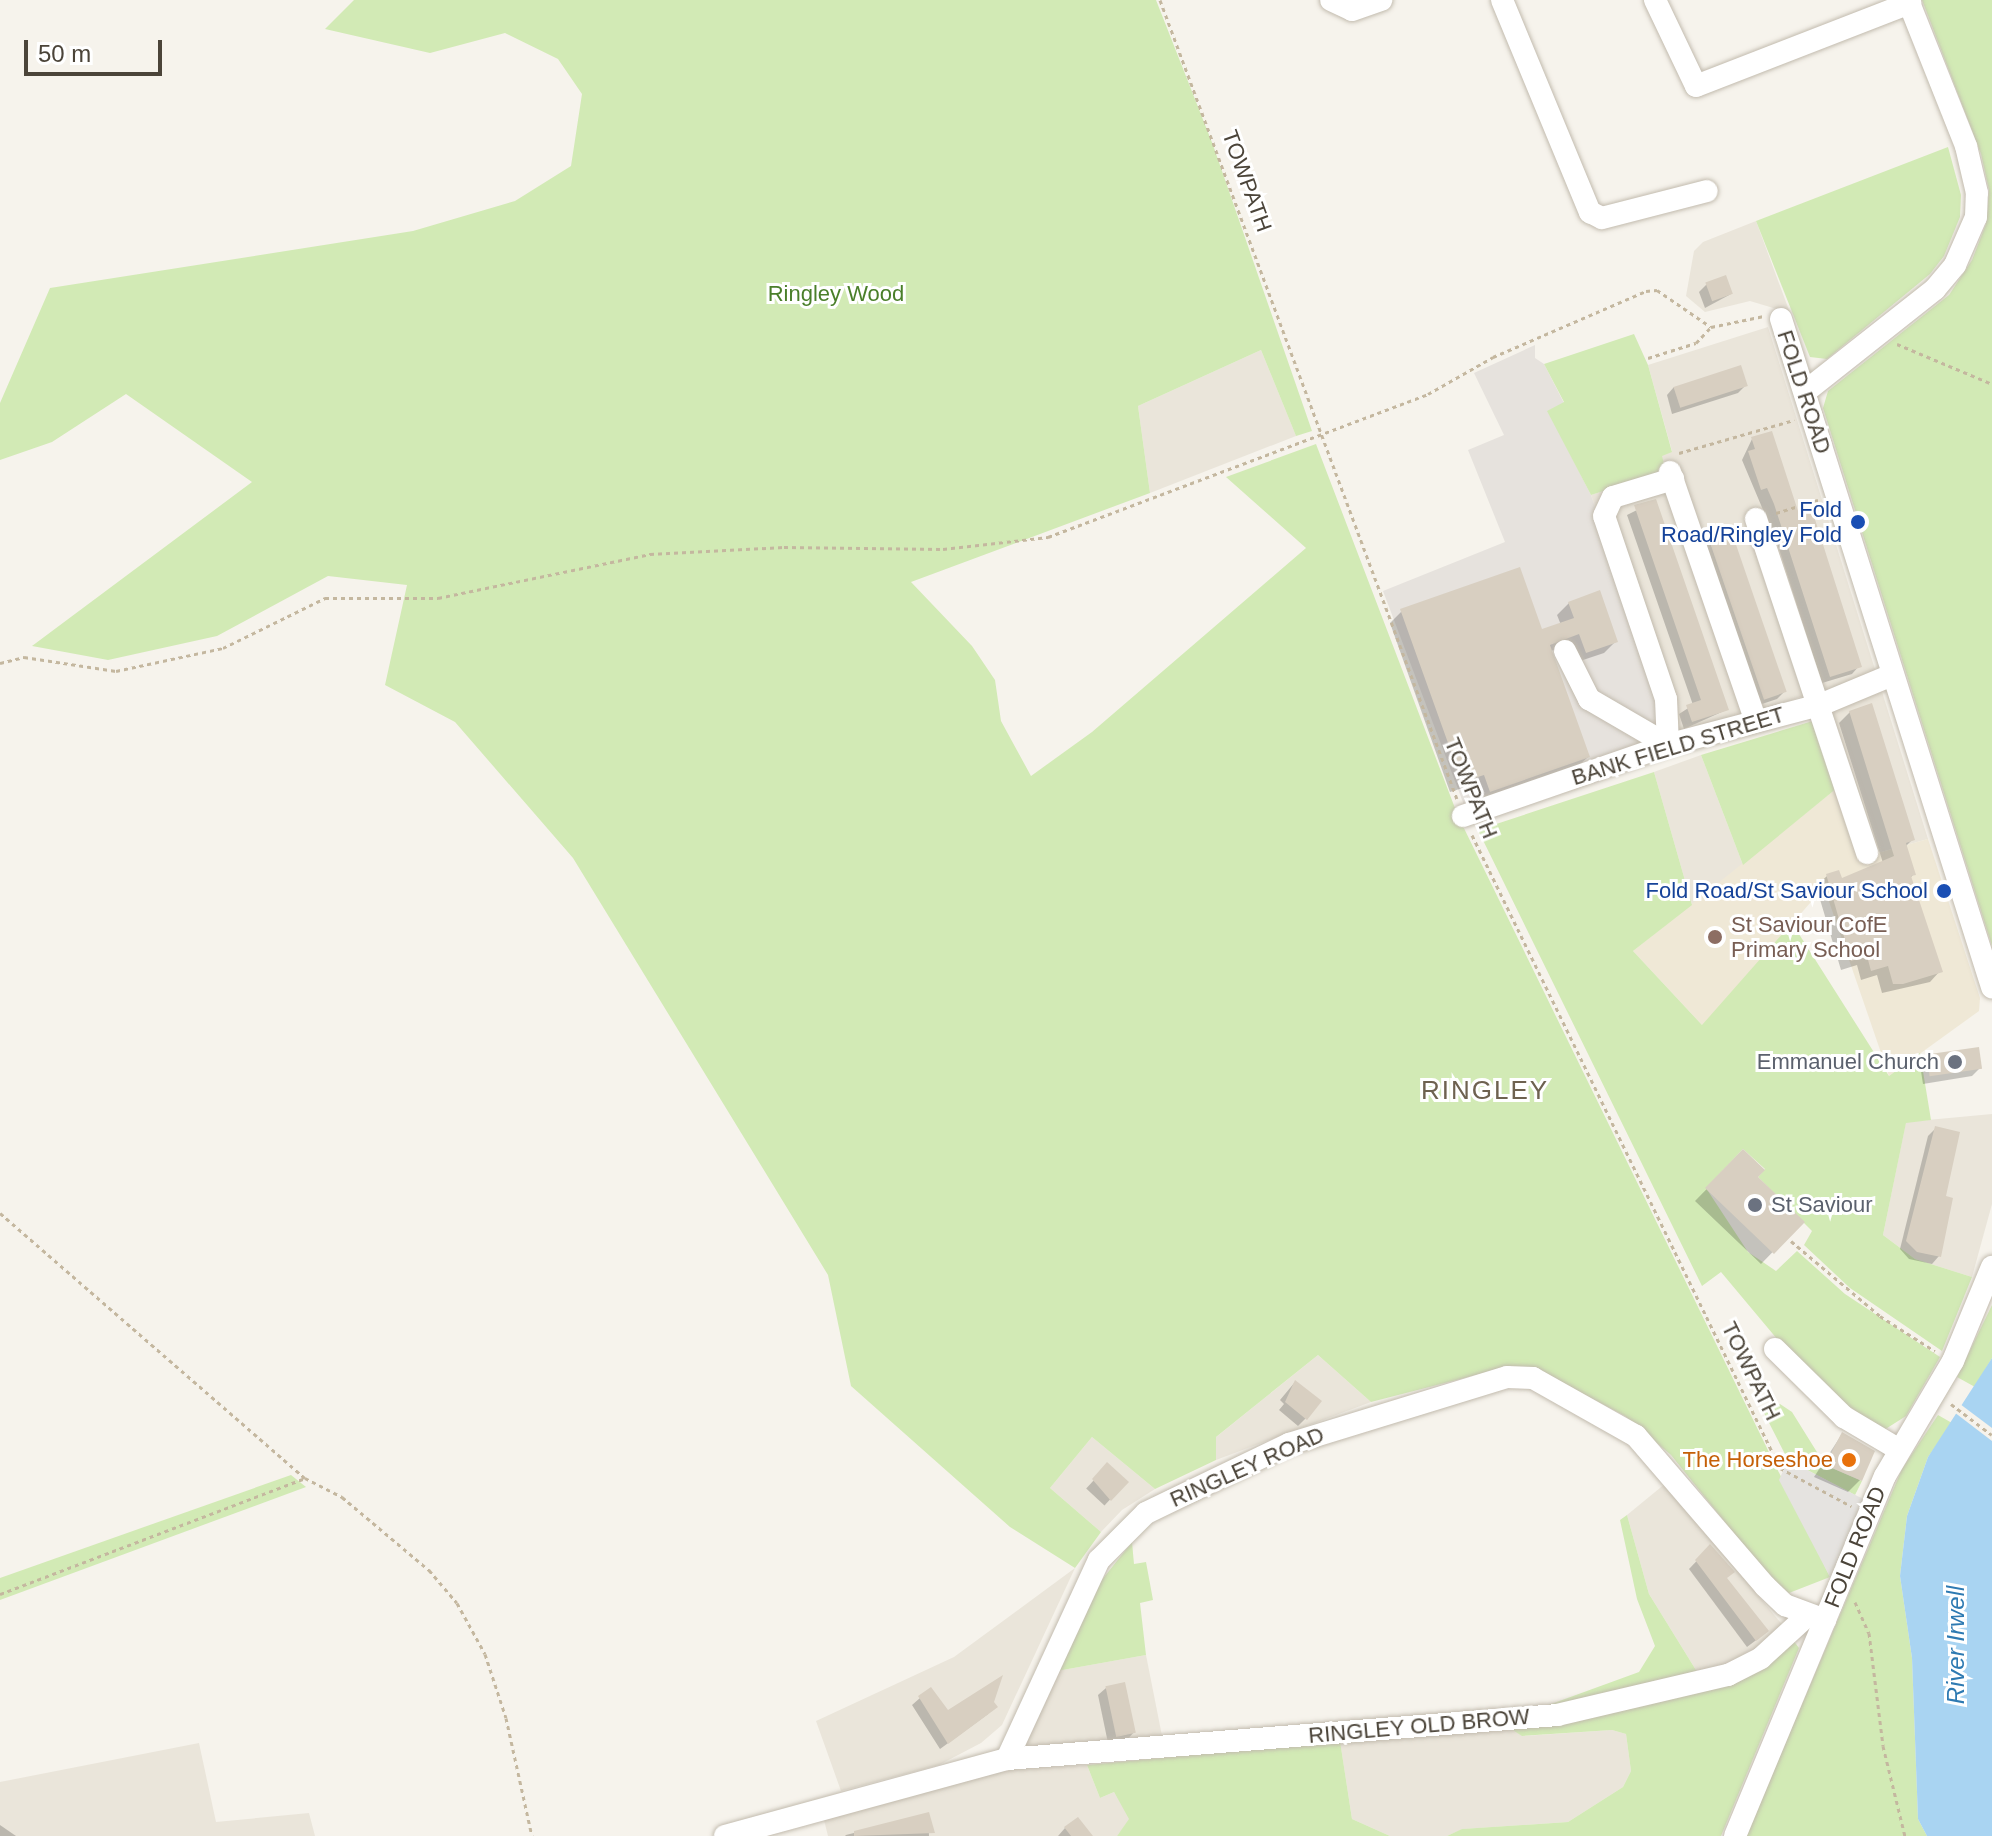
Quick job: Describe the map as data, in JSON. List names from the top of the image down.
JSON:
{
  "streets": {
    "street": [
      "FOLD ROAD",
      "BANK FIELD STREET",
      "RINGLEY ROAD",
      "RINGLEY OLD BROW"
    ],
    "path": ["TOWPATH"]
  },
  "crossings": [
    ["TOWPATH", "FOLD ROAD"],
    ["TOWPATH", "BANK FIELD STREET"],
    ["FOLD ROAD", "BANK FIELD STREET"],
    ["FOLD ROAD", "RINGLEY ROAD"],
    ["FOLD ROAD", "RINGLEY OLD BROW"],
    ["RINGLEY ROAD", "RINGLEY OLD BROW"]
  ],
  "districts": ["RINGLEY"],
  "water": ["River Irwell"],
  "parks": ["Ringley Wood"],
  "places": [
    "Fold Road/Ringley Fold",
    "Fold Road/St Saviour School",
    "St Saviour CofE Primary School",
    "Emmanuel Church",
    "St Saviour",
    "The Horseshoe"
  ],
  "scale_bar": "50 m"
}
